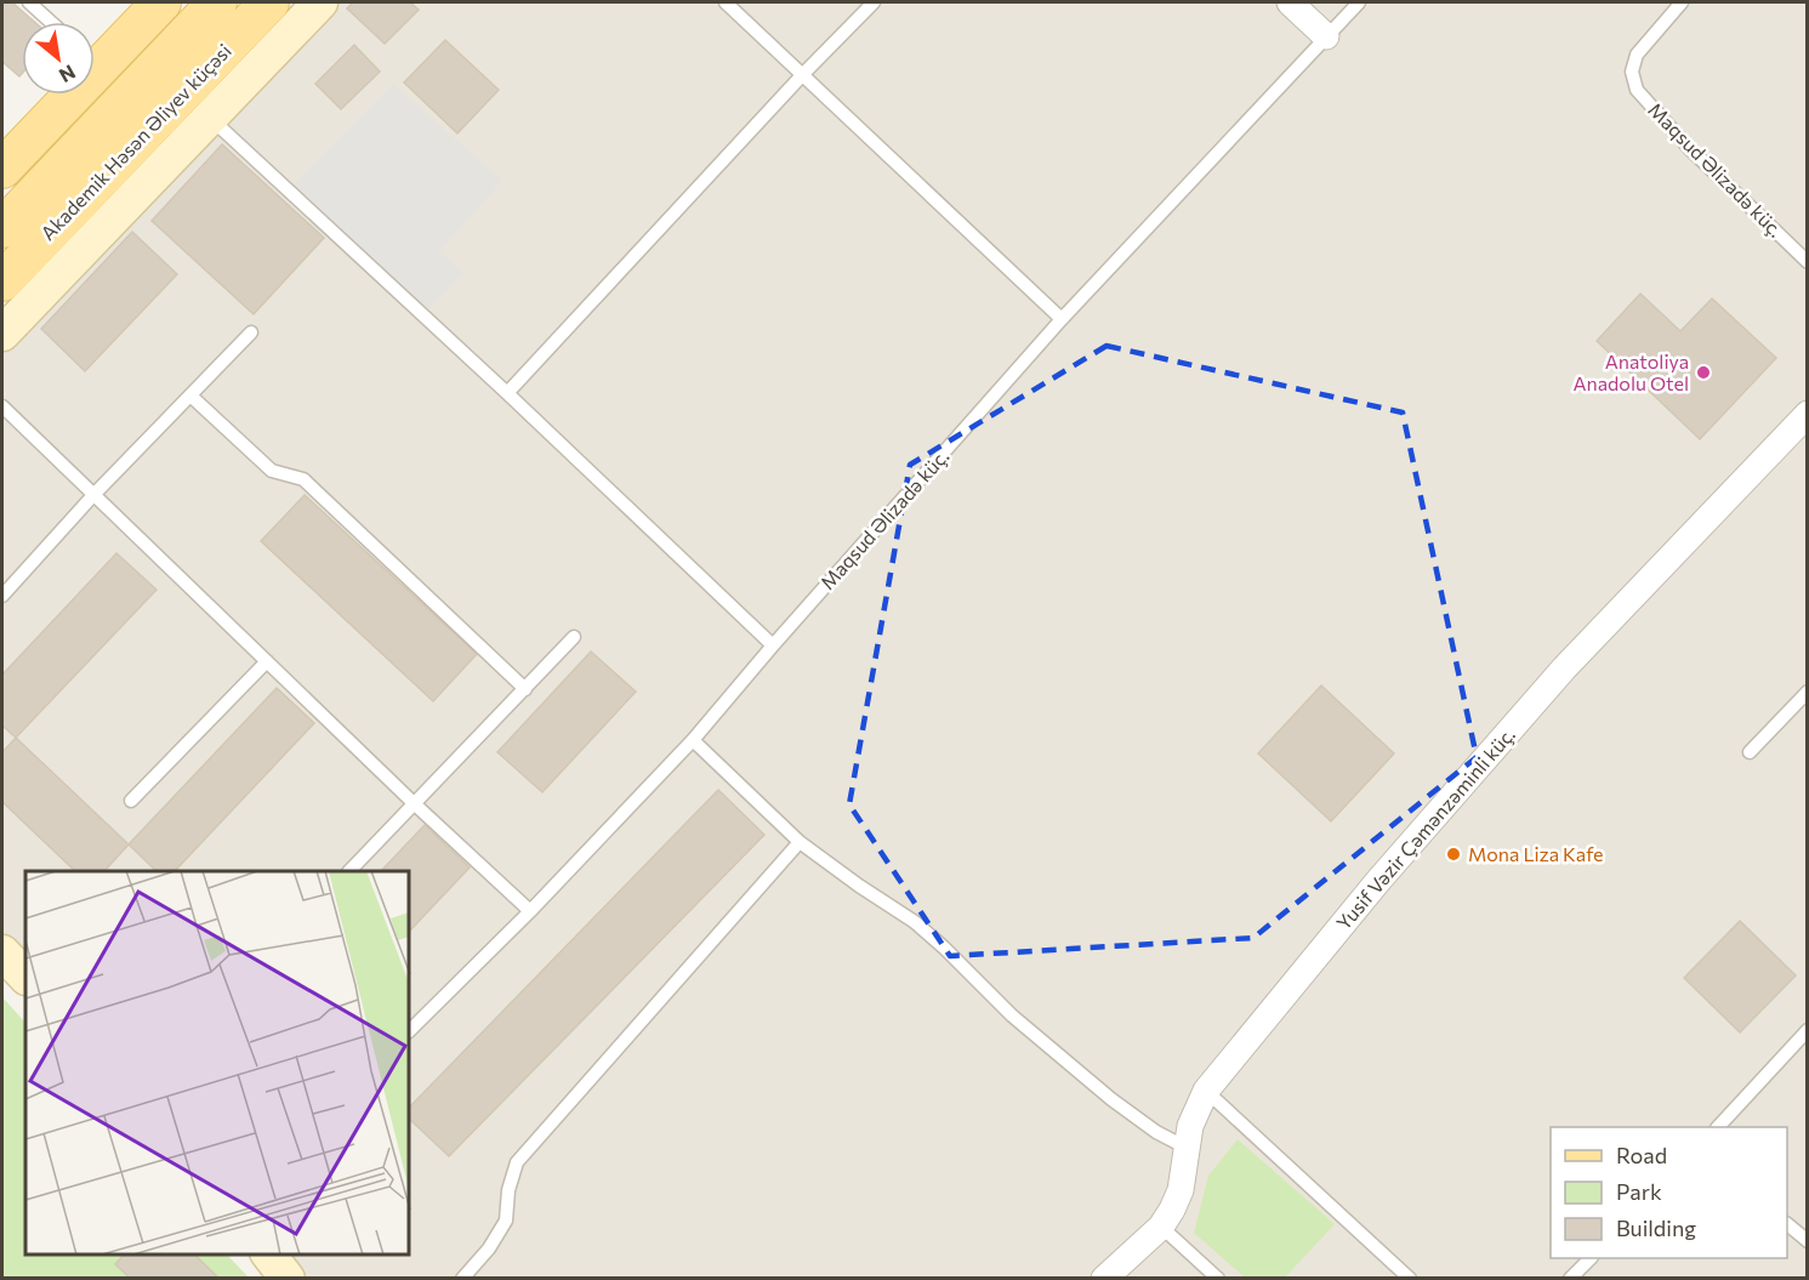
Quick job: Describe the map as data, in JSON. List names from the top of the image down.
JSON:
{
  "streets": {
    "main road": ["Akademik Həsən Əliyev küçəsi"],
    "street": ["Yusif Vəzir Çəmənzəminli küç."],
    "lane": ["Maqsud Əlizadə küç."]
  },
  "places": ["Anatoliya Anadolu Otel", "Mona Liza Kafe"],
  "legend": ["Road", "Park", "Building"],
  "north": "bottom right"
}
